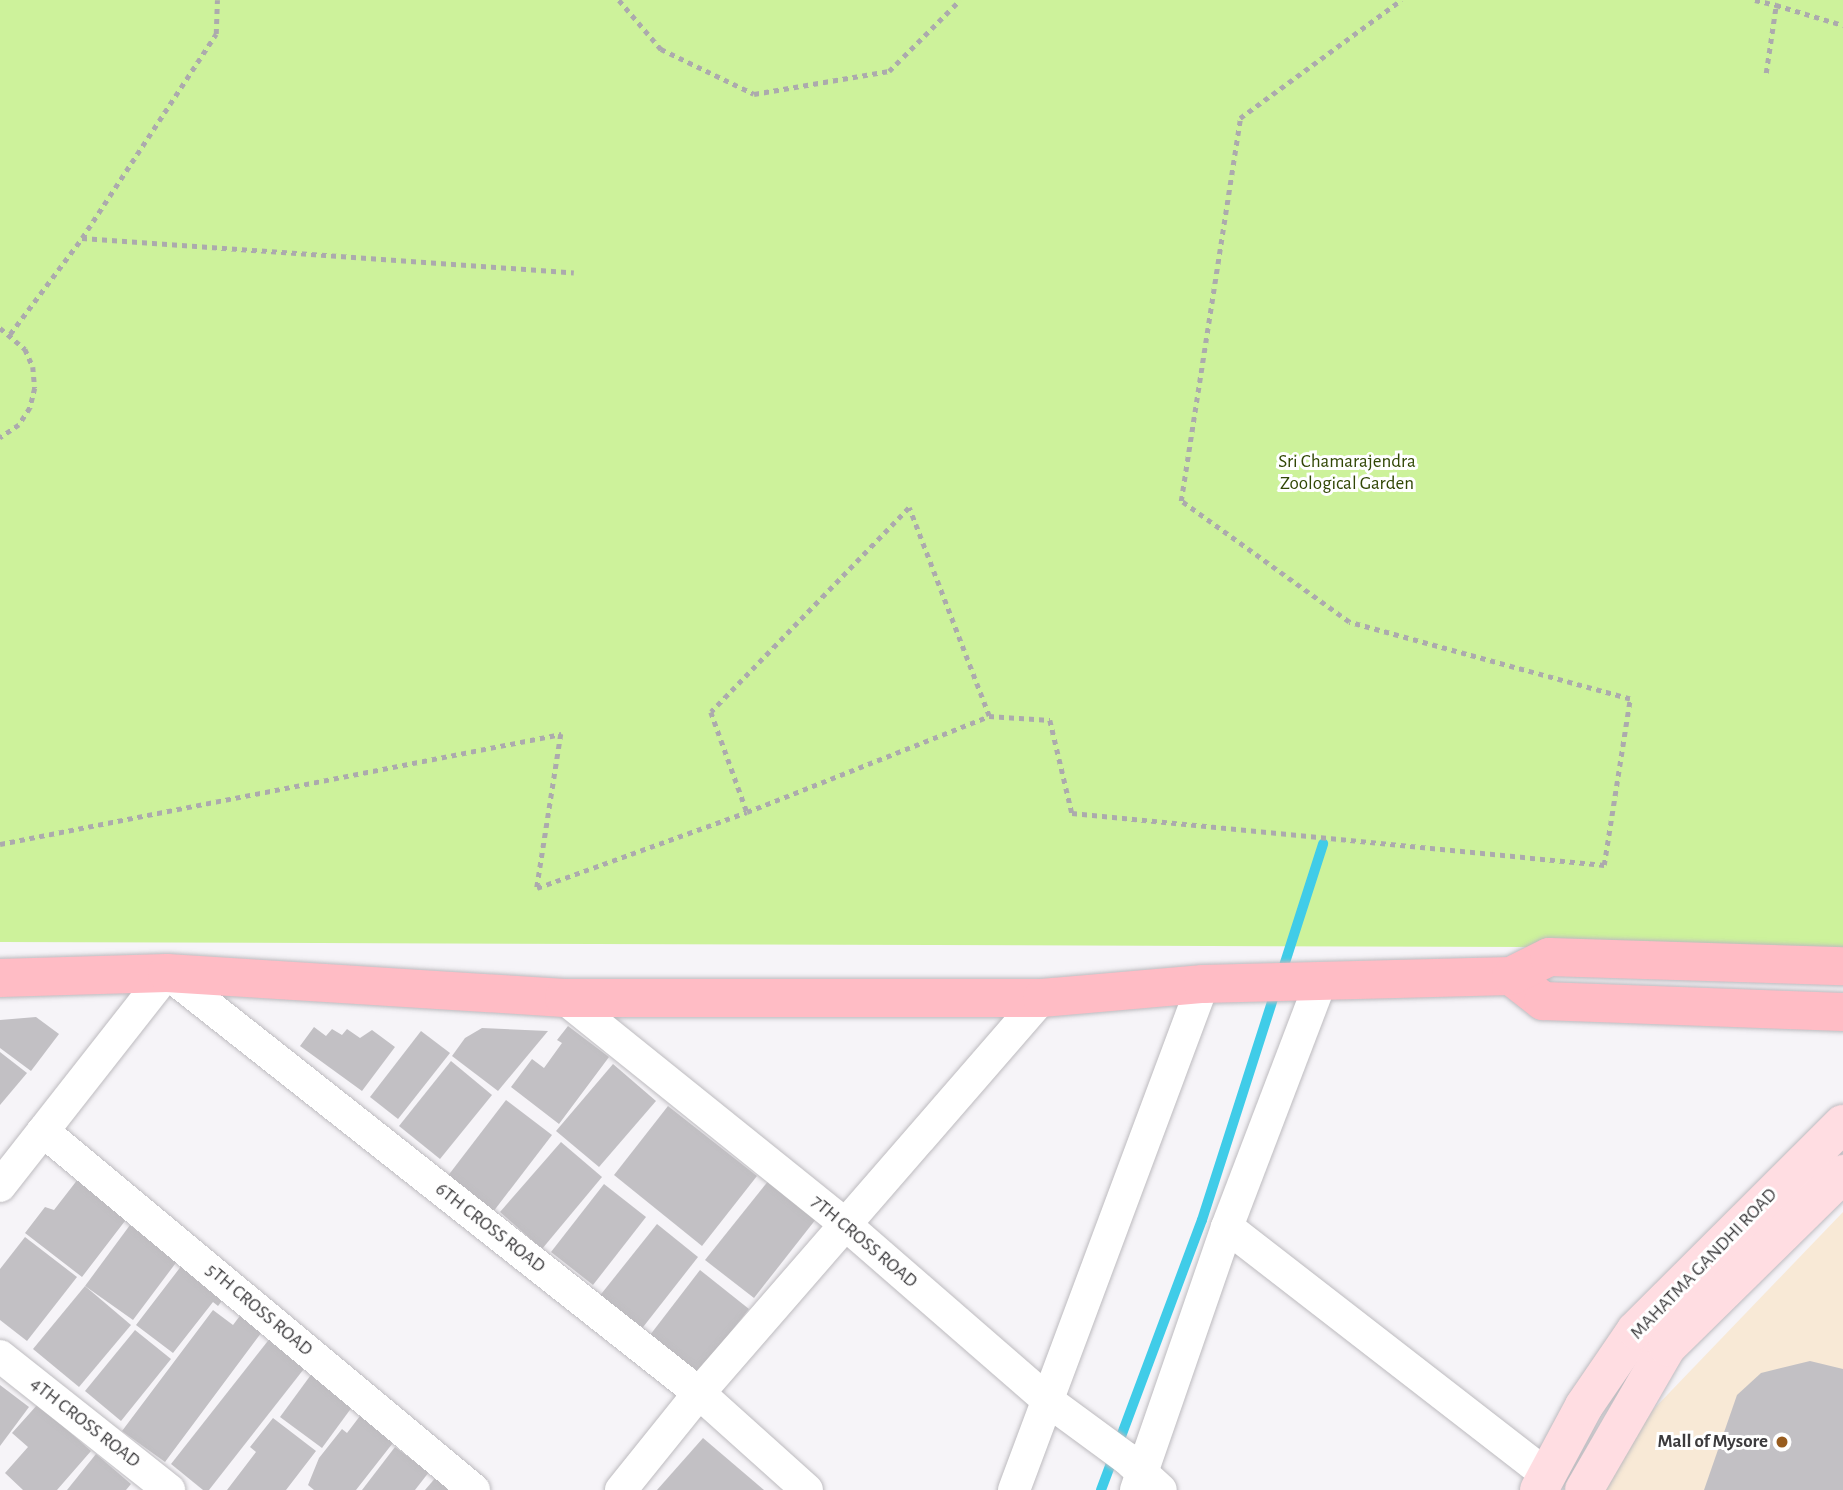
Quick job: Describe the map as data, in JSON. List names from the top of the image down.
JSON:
{
  "streets": {
    "main road": ["MAHATMA GANDHI ROAD"],
    "street": [
      "6TH CROSS ROAD",
      "7TH CROSS ROAD",
      "5TH CROSS ROAD",
      "4TH CROSS ROAD"
    ]
  },
  "parks": ["Sri Chamarajendra Zoological Garden"],
  "places": ["Mall of Mysore"]
}
